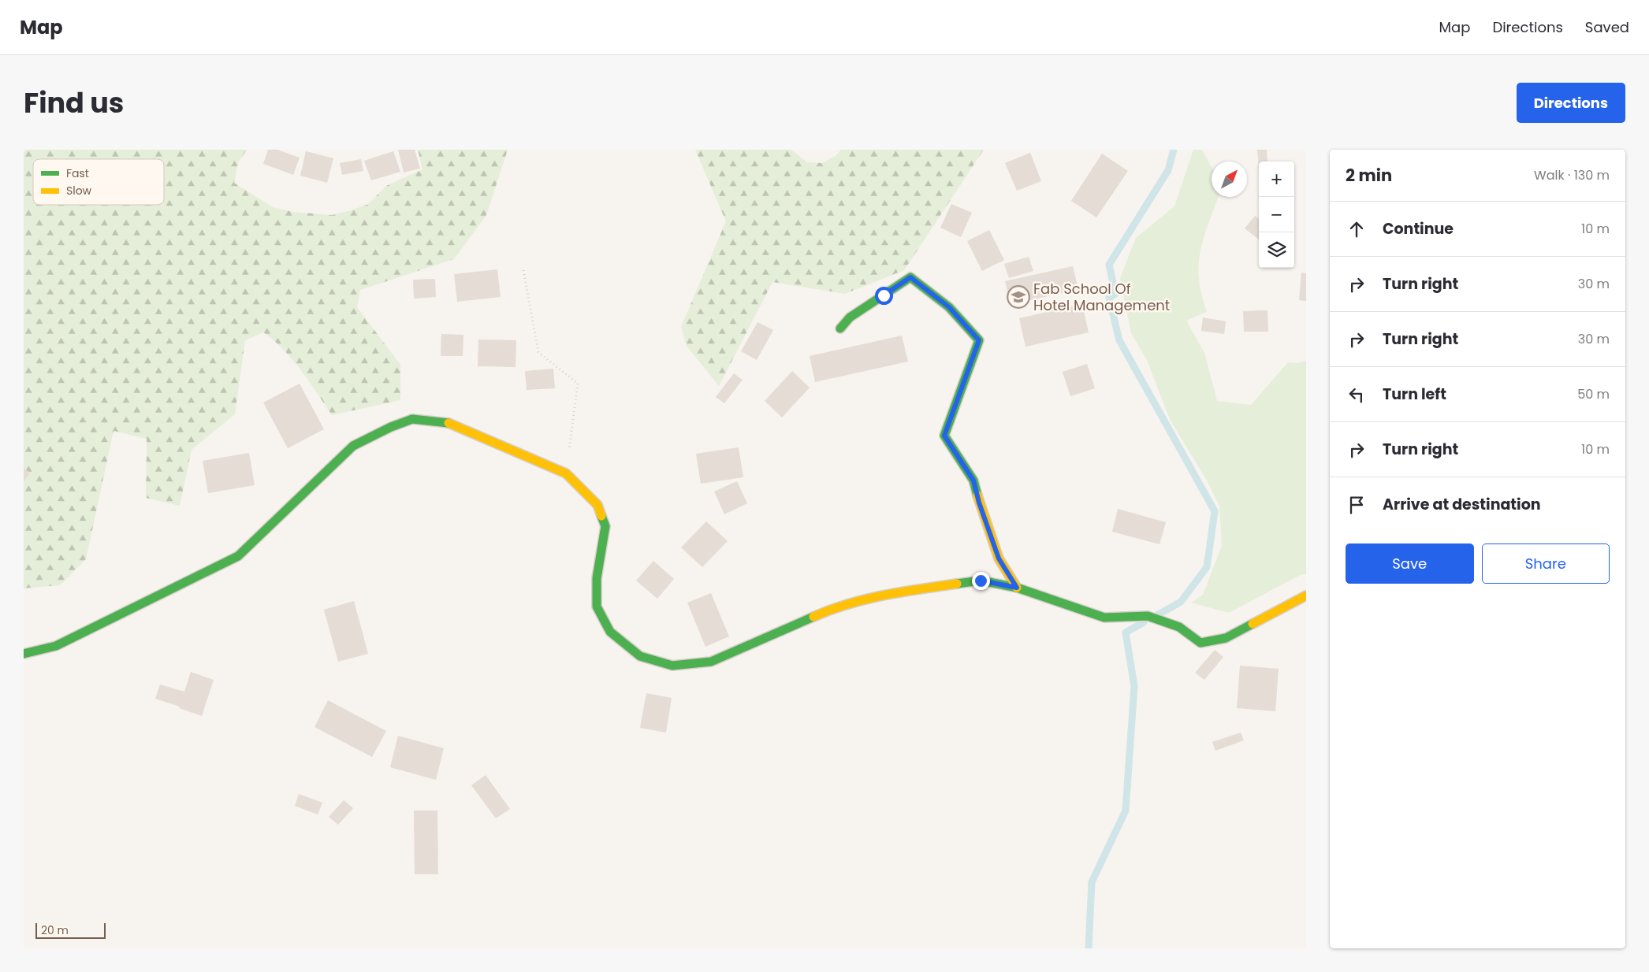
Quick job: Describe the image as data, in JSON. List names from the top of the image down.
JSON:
{
  "places": {
    "school or university": ["Fab School Of Hotel Management"]
  },
  "legend": ["Fast", "Slow"],
  "scale_bar": "20 m",
  "north": "top right",
  "page": {
    "header": "Map",
    "nav": ["Map", "Directions", "Saved"],
    "title": "Find us",
    "buttons": [
      "Directions",
      ["Save", "Share"]
    ],
    "heading": ["2 min", "Walk · 130 m"],
    "map_buttons": ["+", "−"],
    "list": [
      ["Continue", "10 m"],
      ["Turn right", "30 m"],
      ["Turn right", "30 m"],
      ["Turn left", "50 m"],
      ["Turn right", "10 m"],
      "Arrive at destination"
    ],
    "scale": "20 m"
  }
}
